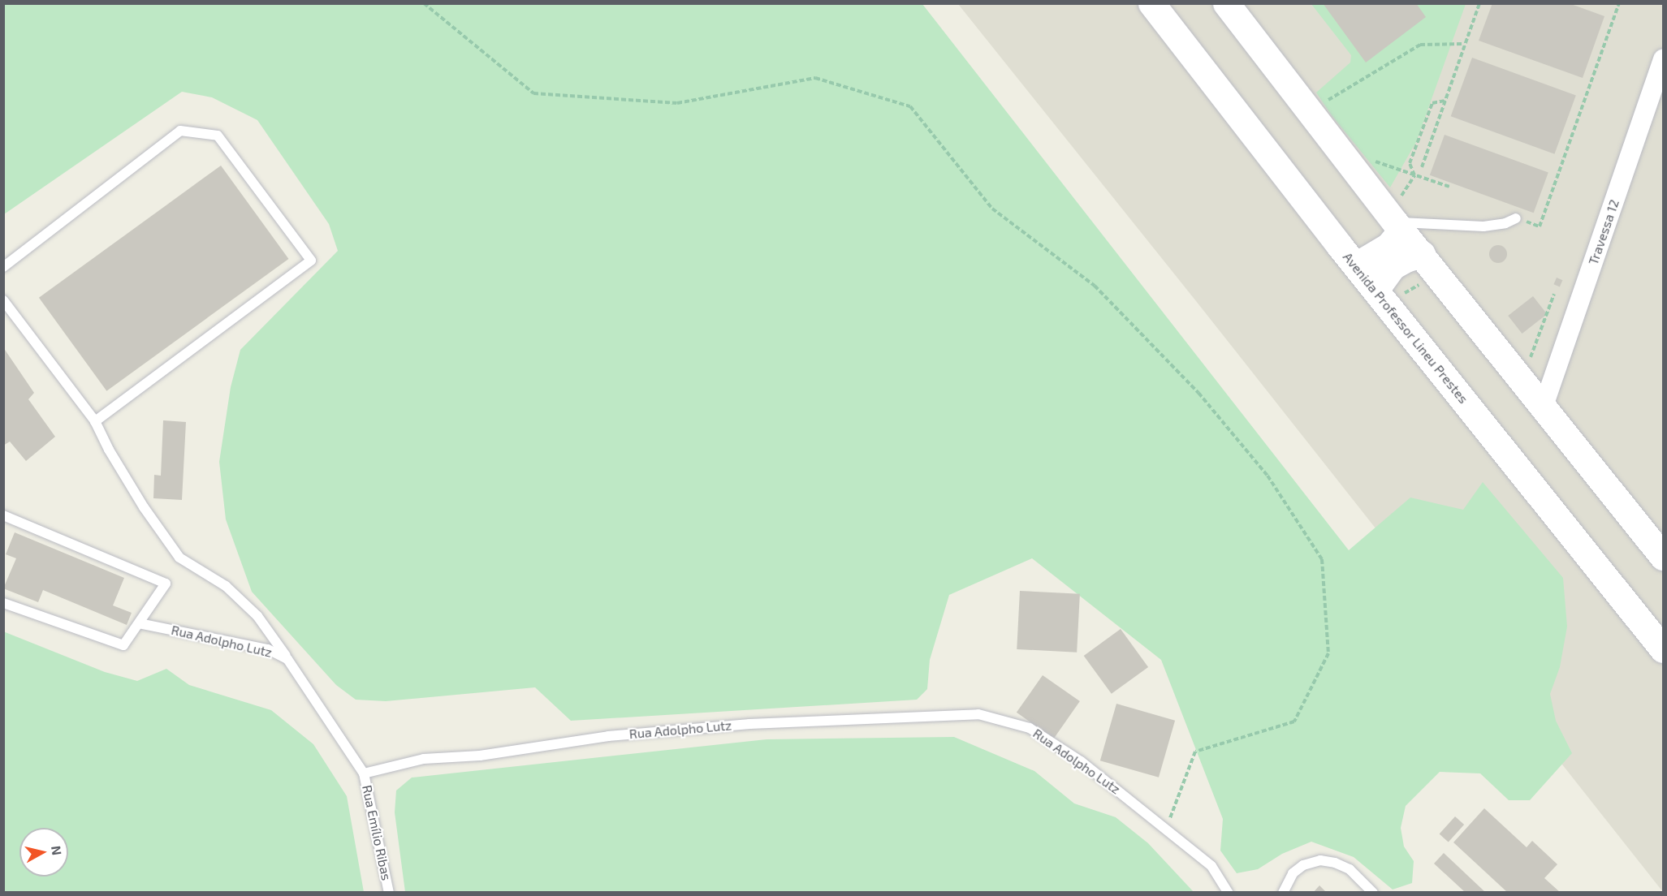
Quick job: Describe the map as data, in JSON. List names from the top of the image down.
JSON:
{
  "streets": {
    "main road": ["Avenida Professor Lineu Prestes"],
    "street": ["Travessa 12"],
    "lane": ["Rua Adolpho Lutz", "Rua Emílio Ribas"]
  },
  "crossings": [
    ["Rua Adolpho Lutz", "Rua Emílio Ribas"]
  ],
  "north": "right"
}
